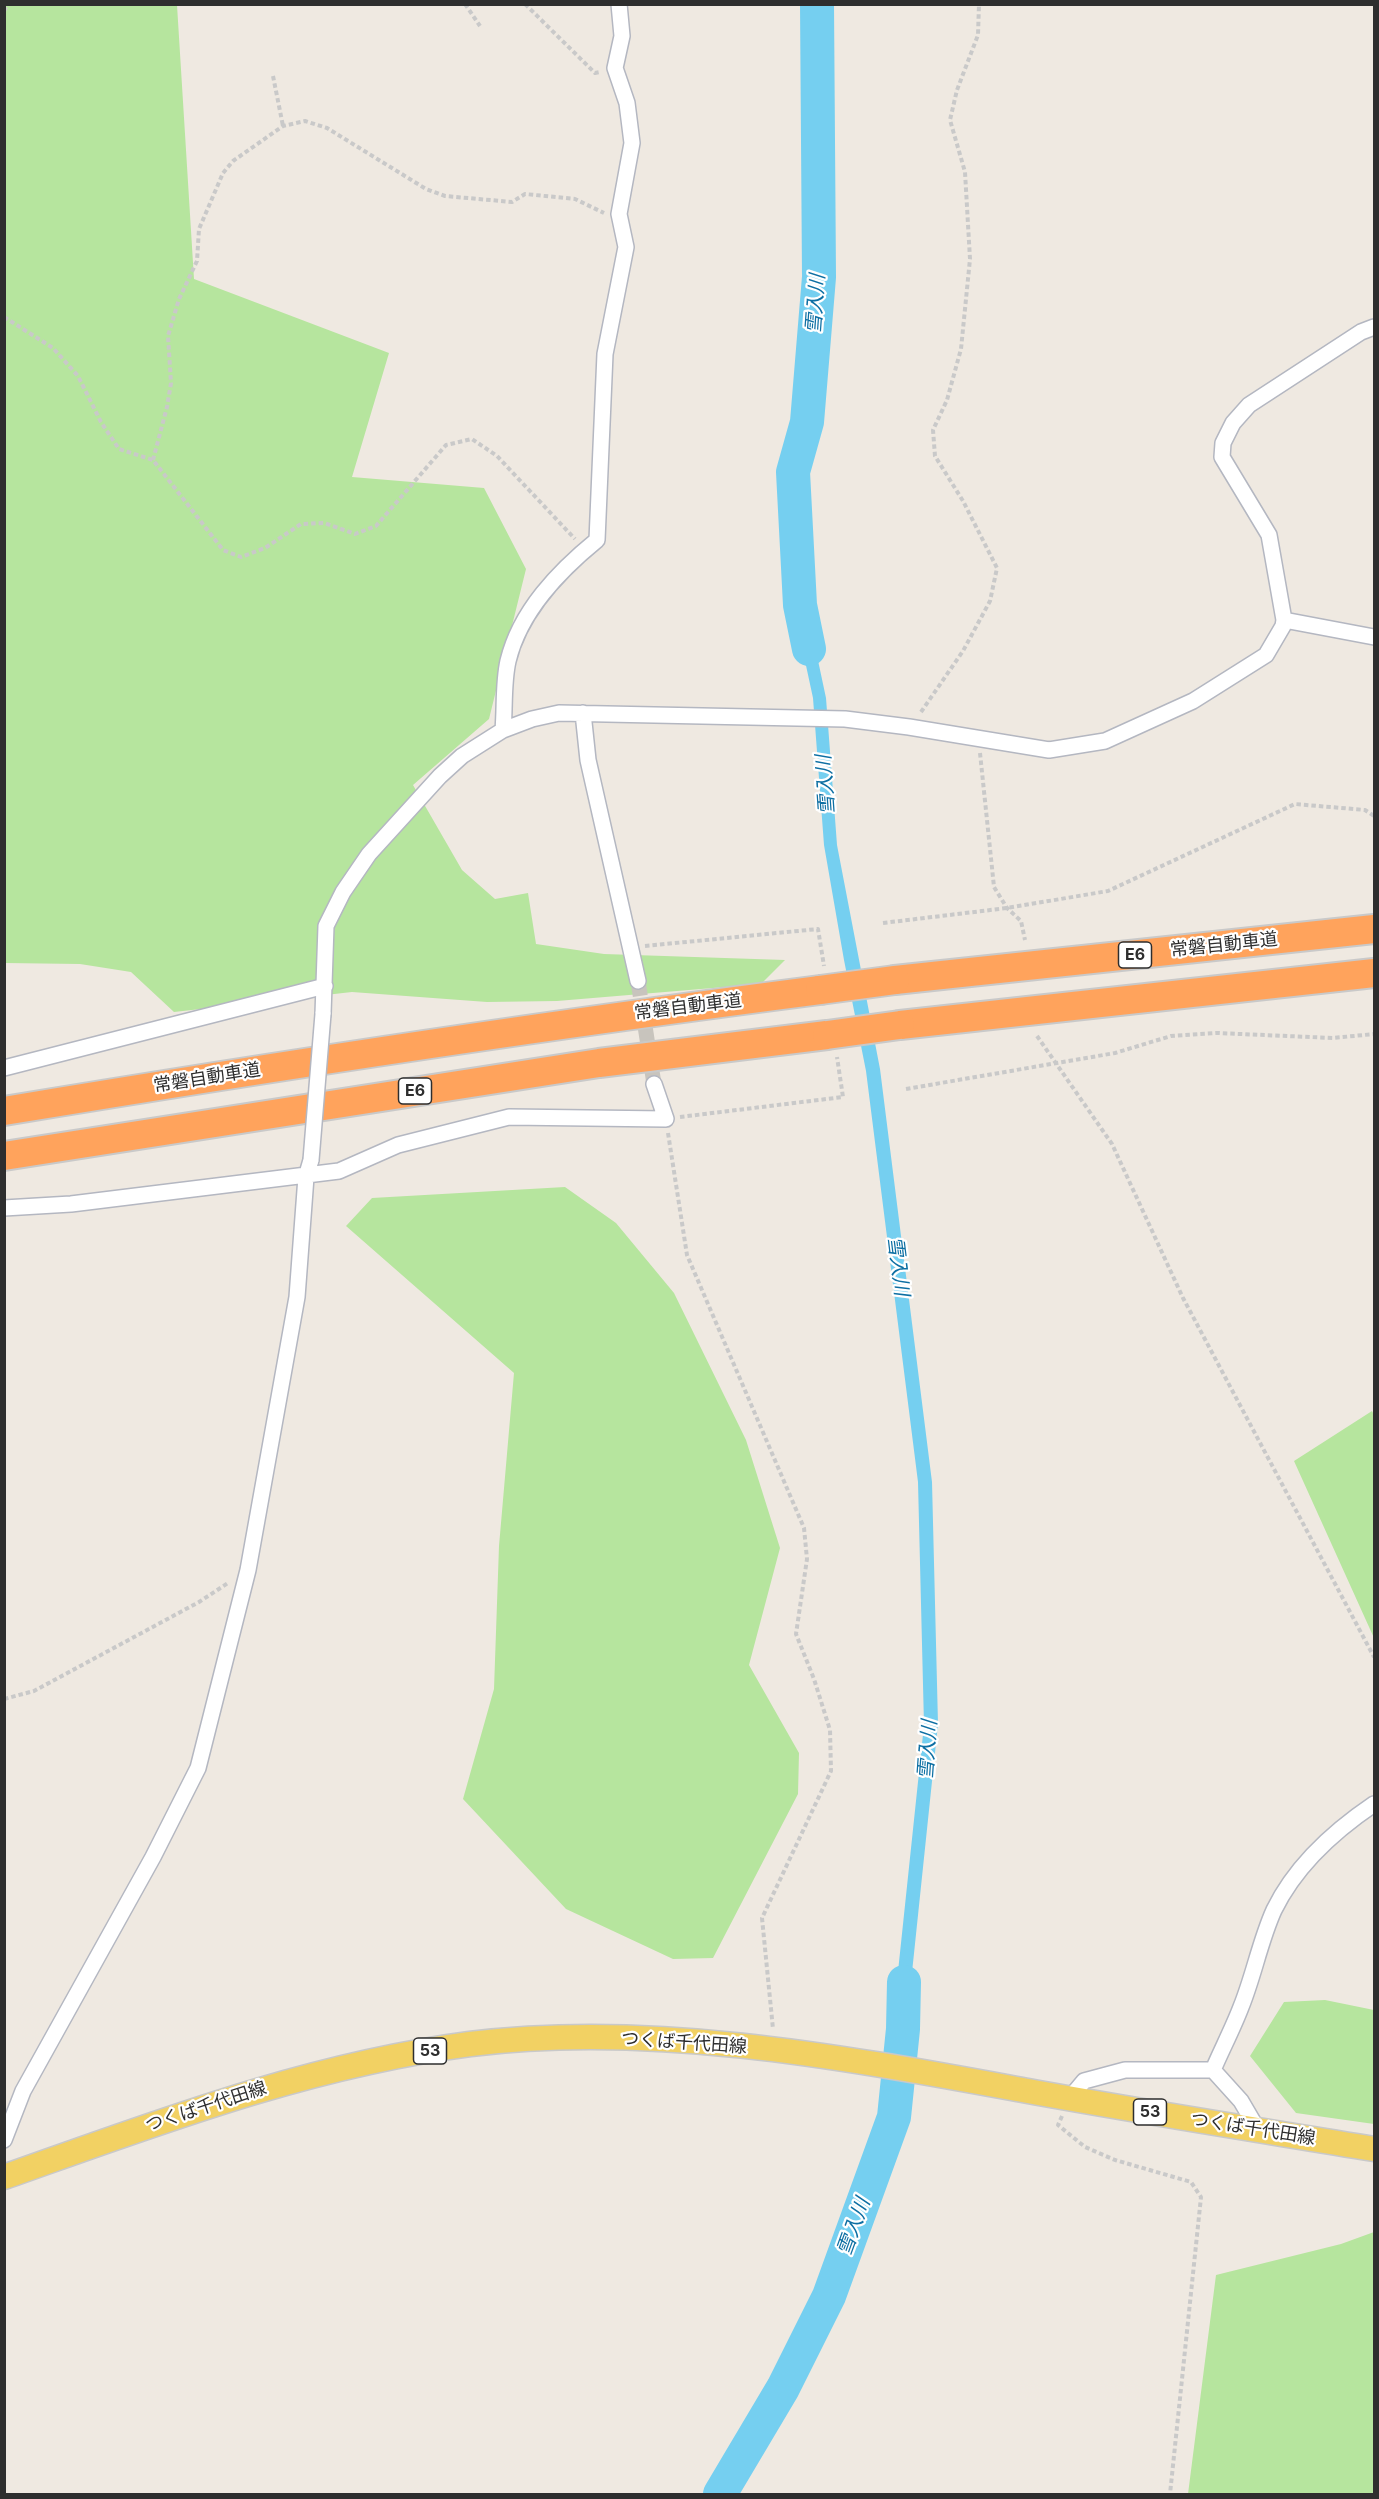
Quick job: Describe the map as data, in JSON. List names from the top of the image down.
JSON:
{
  "streets": {
    "highway": ["常磐自動車道", "E6"],
    "main road": ["つくば千代田線", "53"]
  },
  "water": ["雪入川"]
}
